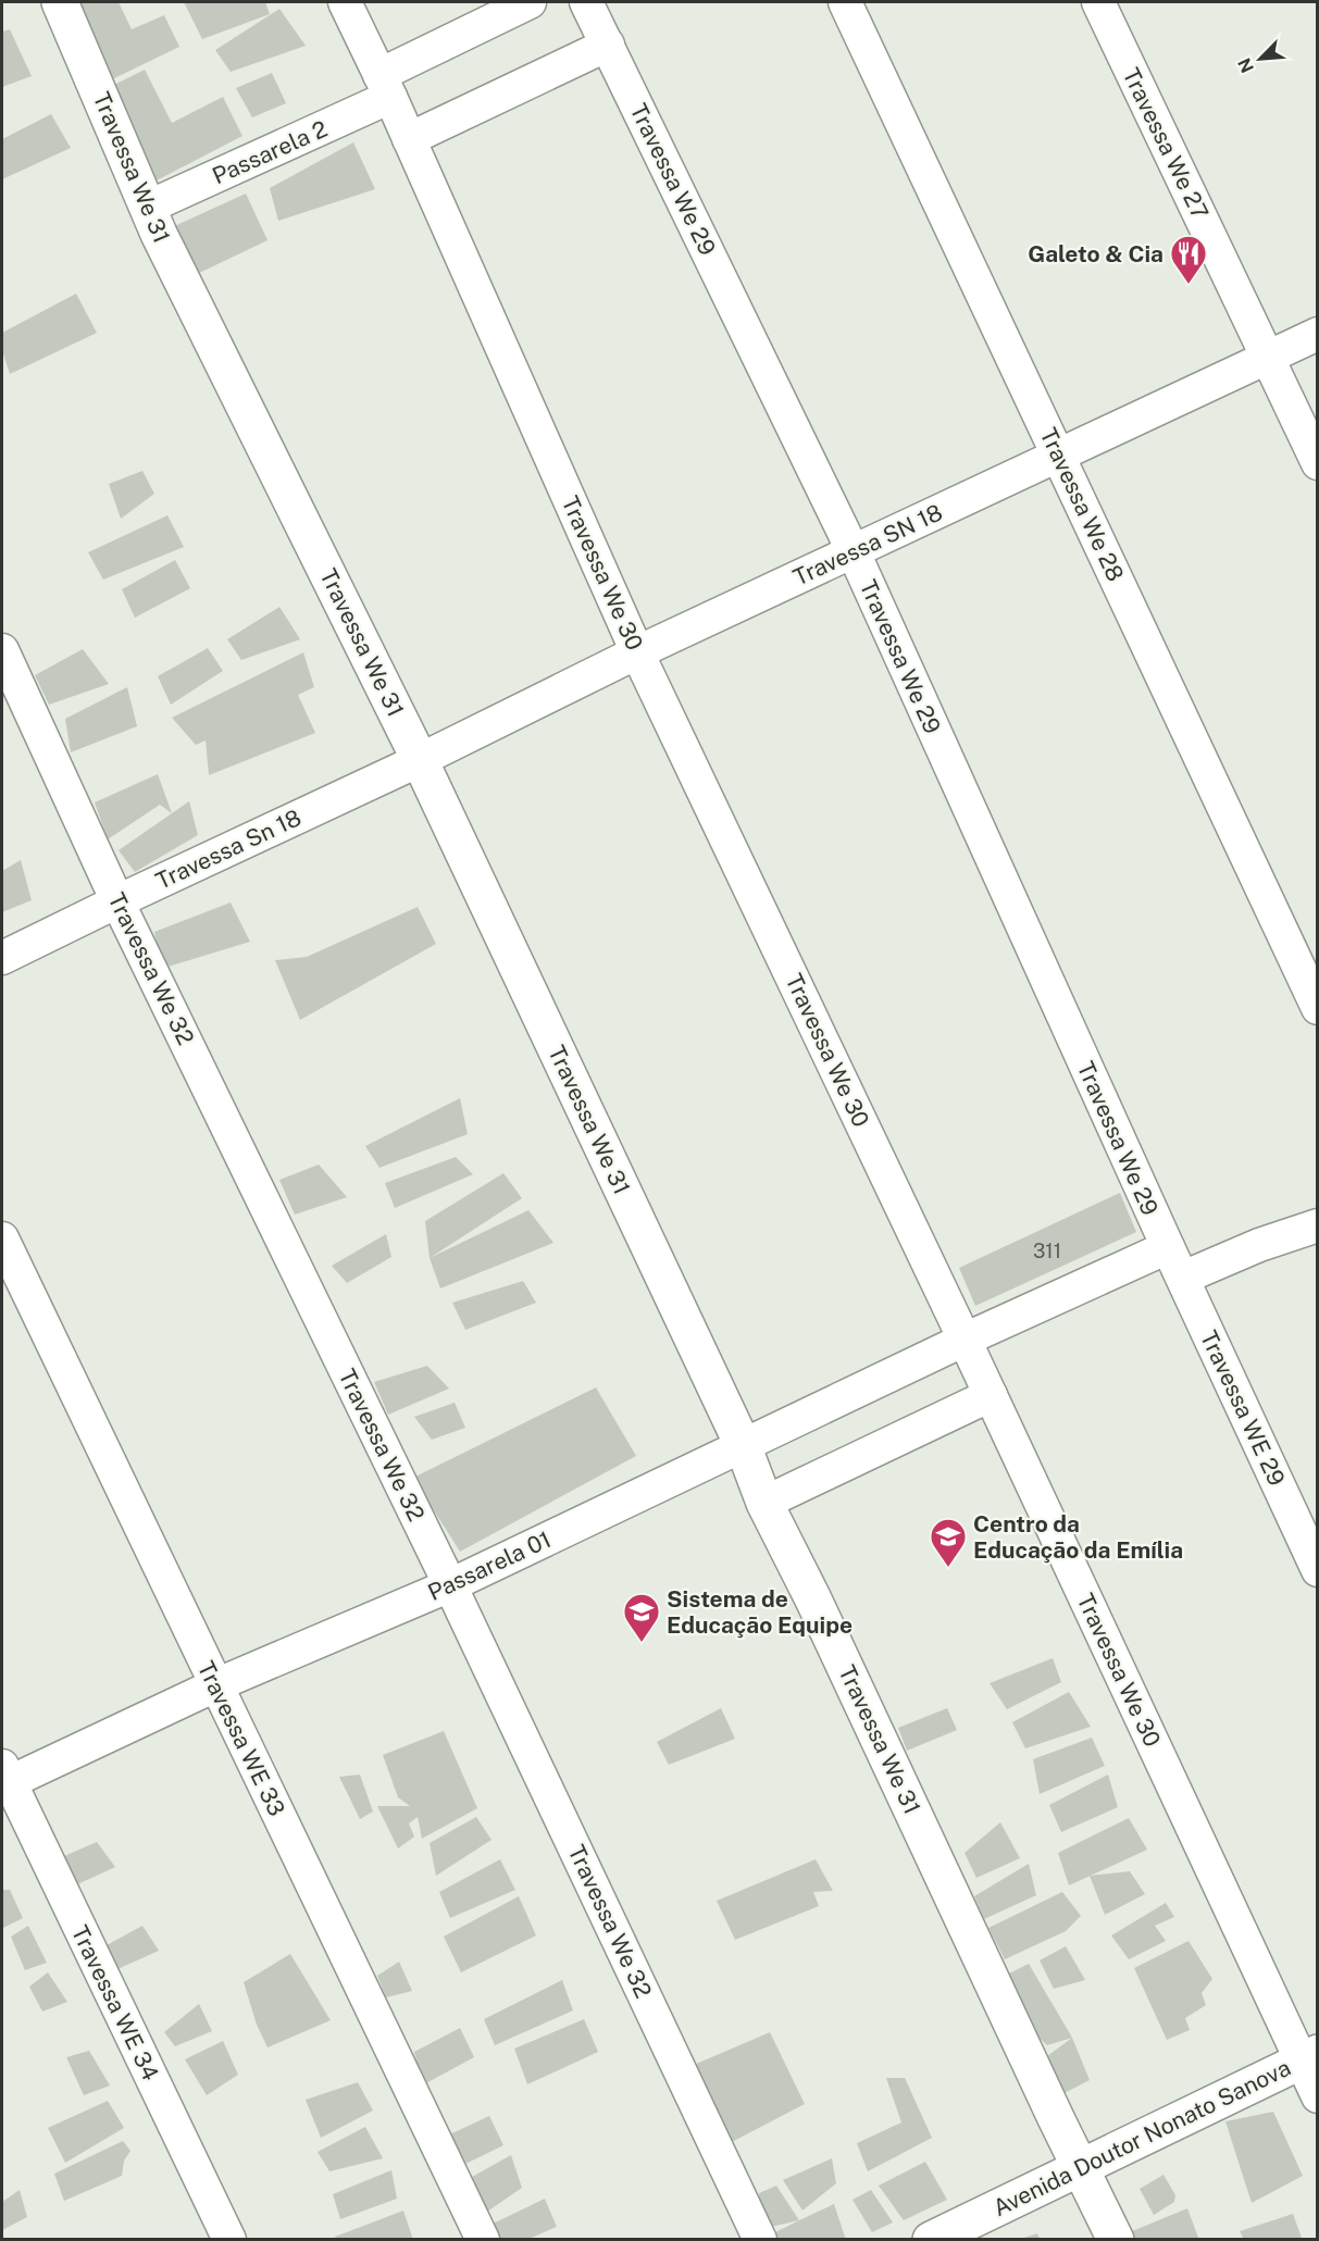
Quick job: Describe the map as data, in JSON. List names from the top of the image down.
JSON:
{
  "streets": {
    "main road": ["Travessa We 31", "Avenida Doutor Nonato Sanova"],
    "street": [
      "Travessa We 27",
      "Passarela 2",
      "Travessa We 29",
      "Travessa We 28",
      "Travessa SN 18",
      "Travessa We 30",
      "Travessa Sn 18",
      "Travessa We 32",
      "Travessa WE 29",
      "Passarela 01",
      "Travessa WE 33",
      "Travessa WE 34"
    ]
  },
  "crossings": [
    ["Travessa We 27", "Travessa SN 18"],
    ["Passarela 2", "Travessa We 31"],
    ["Passarela 2", "Travessa We 30"],
    ["Travessa We 31", "Travessa SN 18"],
    ["Travessa We 31", "Travessa Sn 18"],
    ["Travessa We 31", "Passarela 01"],
    ["Travessa We 31", "Avenida Doutor Nonato Sanova"],
    ["Travessa We 29", "Travessa SN 18"],
    ["Travessa We 29", "Travessa WE 29"],
    ["Travessa We 29", "Passarela 01"],
    ["Travessa We 28", "Travessa SN 18"],
    ["Travessa SN 18", "Travessa We 30"],
    ["Travessa SN 18", "Travessa Sn 18"],
    ["Travessa We 30", "Passarela 01"],
    ["Travessa We 30", "Avenida Doutor Nonato Sanova"],
    ["Travessa Sn 18", "Travessa We 32"],
    ["Travessa We 32", "Passarela 01"],
    ["Travessa WE 29", "Passarela 01"],
    ["Passarela 01", "Travessa WE 33"],
    ["Passarela 01", "Travessa WE 34"]
  ],
  "places": {
    "restaurant": ["Galeto & Cia"],
    "school or university": ["Centro da Educação da Emília", "Sistema de Educação Equipe"]
  },
  "house_numbers": ["311"],
  "north": "bottom left"
}
